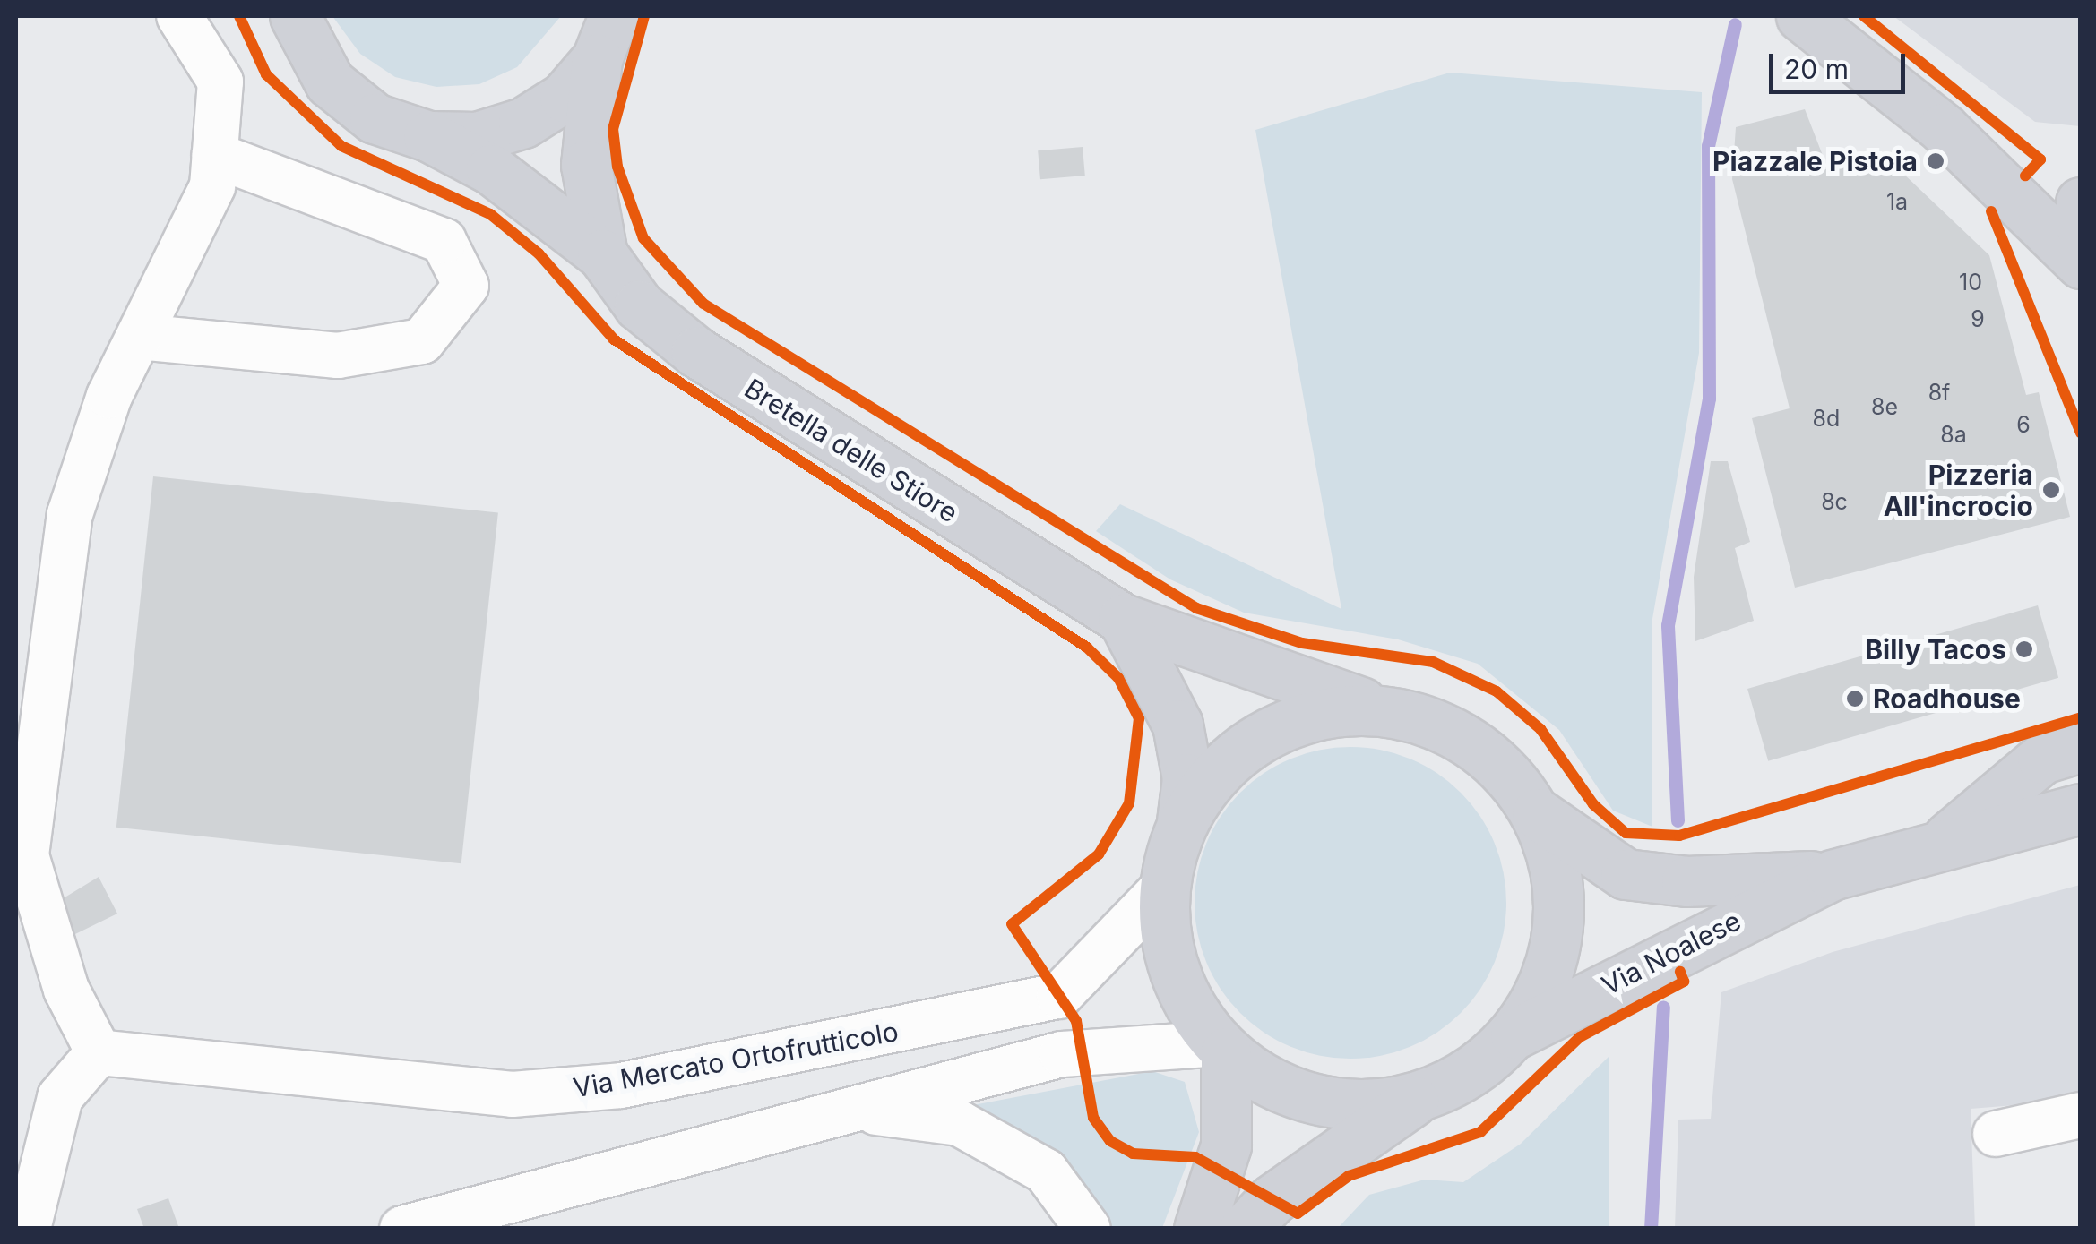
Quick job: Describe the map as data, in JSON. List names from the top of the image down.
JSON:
{
  "streets": {
    "main road": ["Bretella delle Stiore", "Via Noalese"],
    "street": ["Via Mercato Ortofrutticolo"]
  },
  "crossings": [
    ["Bretella delle Stiore", "Via Noalese"],
    ["Via Noalese", "Via Mercato Ortofrutticolo"]
  ],
  "places": [
    "Piazzale Pistoia",
    "Pizzeria All'incrocio",
    "Billy Tacos",
    "Roadhouse"
  ],
  "house_numbers": [
    "1a",
    "10",
    "9",
    "8f",
    "8e",
    "8d",
    "6",
    "8a",
    "8c"
  ],
  "scale_bar": "20 m"
}
